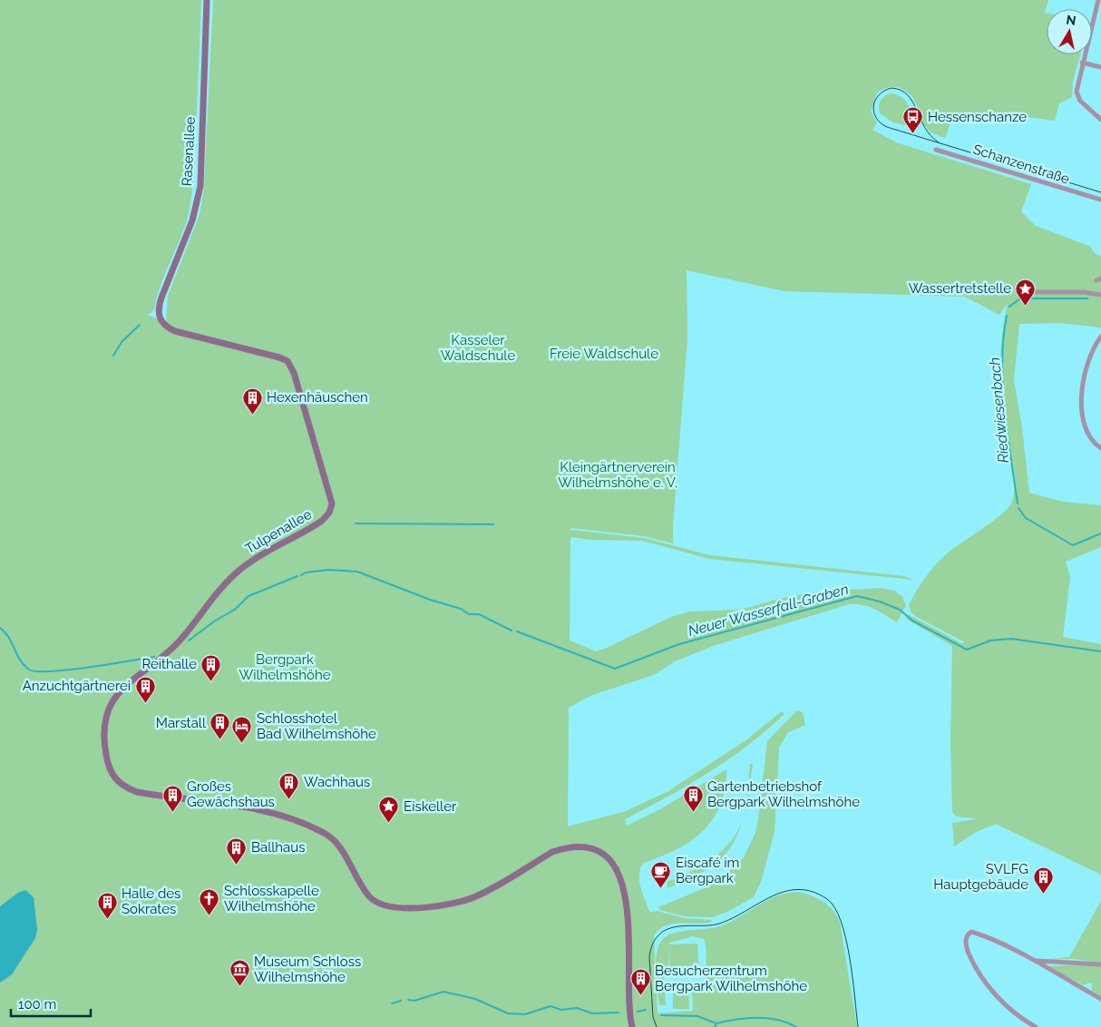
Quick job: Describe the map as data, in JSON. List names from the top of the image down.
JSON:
{
  "streets": {
    "main road": ["Rasenallee", "Tulpenallee"],
    "street": ["Schanzenstraße"]
  },
  "crossings": [
    ["Rasenallee", "Tulpenallee"]
  ],
  "water": ["Riedwiesenbach", "Neuer Wasserfall-Graben"],
  "parks": [
    "Kasseler Waldschule",
    "Freie Waldschule",
    "Kleingärtnerverein Wilhelmshöhe e. V.",
    "Bergpark Wilhelmshöhe"
  ],
  "places": {
    "bus stop": ["Hessenschanze"],
    "place": ["Wassertretstelle", "Eiskeller"],
    "building": [
      "Hexenhäuschen",
      "Reithalle",
      "Anzuchtgärtnerei",
      "Marstall",
      "Wachhaus",
      "Großes Gewächshaus",
      "Gartenbetriebshof Bergpark Wilhelmshöhe",
      "Ballhaus",
      "SVLFG Hauptgebäude",
      "Halle des Sokrates",
      "Besucherzentrum Bergpark Wilhelmshöhe"
    ],
    "hotel": ["Schlosshotel Bad Wilhelmshöhe"],
    "cafe": ["Eiscafé im Bergpark"],
    "church": ["Schlosskapelle Wilhelmshöhe"],
    "museum": ["Museum Schloss Wilhelmshöhe"]
  },
  "scale_bar": "100 m",
  "north": "top"
}
